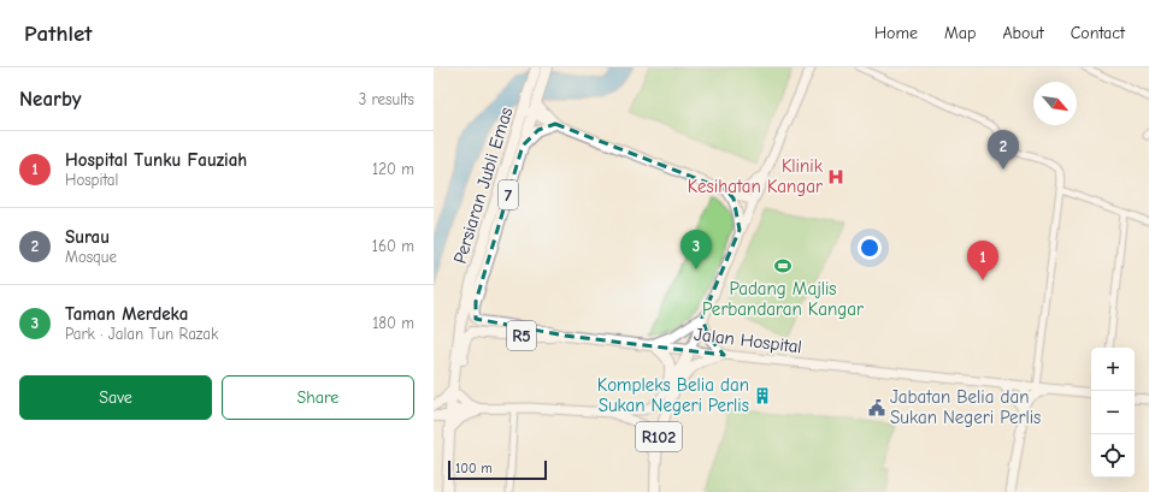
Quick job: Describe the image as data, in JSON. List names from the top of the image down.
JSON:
{
  "streets": {
    "main road": [
      "Persiaran Jubli Emas",
      "7",
      "R5",
      "Jalan Hospital",
      "R102"
    ]
  },
  "crossings": [
    ["Persiaran Jubli Emas", "7"],
    ["Persiaran Jubli Emas", "R5"],
    ["R5", "Jalan Hospital"]
  ],
  "places": {
    "hospital": ["Klinik Kesihatan Kangar"],
    "sports": ["Padang Majlis Perbandaran Kangar"],
    "building": ["Kompleks Belia dan Sukan Negeri Perlis"],
    "public building": ["Jabatan Belia dan Sukan Negeri Perlis"]
  },
  "scale_bar": "100 m",
  "north": "bottom right",
  "page": {
    "header": "Pathlet",
    "nav": [
      "Home",
      "Map",
      "About",
      "Contact"
    ],
    "heading": ["Nearby", "3 results"],
    "list": [
      {
        "mark": "1",
        "name": "Hospital Tunku Fauziah",
        "note": "Hospital",
        "value": "120 m"
      },
      {
        "mark": "2",
        "name": "Surau",
        "note": "Mosque",
        "value": "160 m"
      },
      {
        "mark": "3",
        "name": "Taman Merdeka",
        "note": "Park · Jalan Tun Razak",
        "value": "180 m"
      }
    ],
    "pins": ["2", "3", "1"],
    "map_buttons": ["+", "−"],
    "buttons": ["Save", "Share"],
    "scale": "100 m"
  }
}
